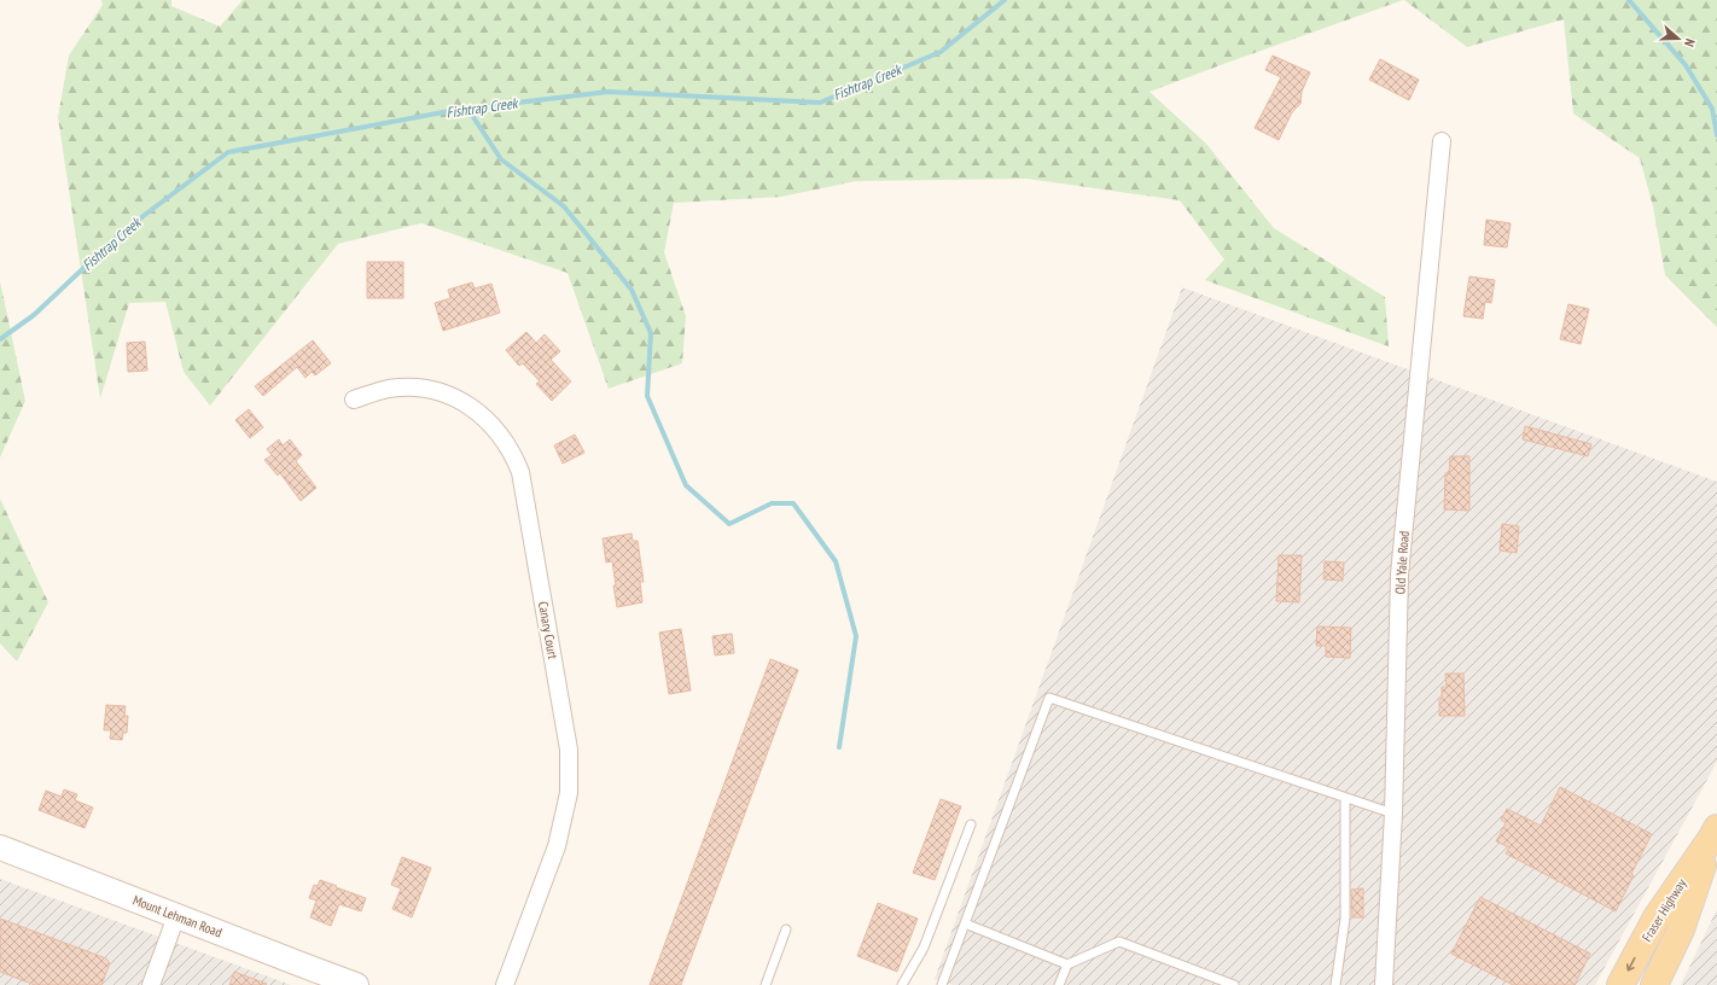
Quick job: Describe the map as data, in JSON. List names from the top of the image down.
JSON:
{
  "streets": {
    "main road": ["Fraser Highway", "Mount Lehman Road"],
    "street": ["Old Yale Road", "Canary Court"]
  },
  "water": ["Fishtrap Creek"],
  "north": "right"
}
